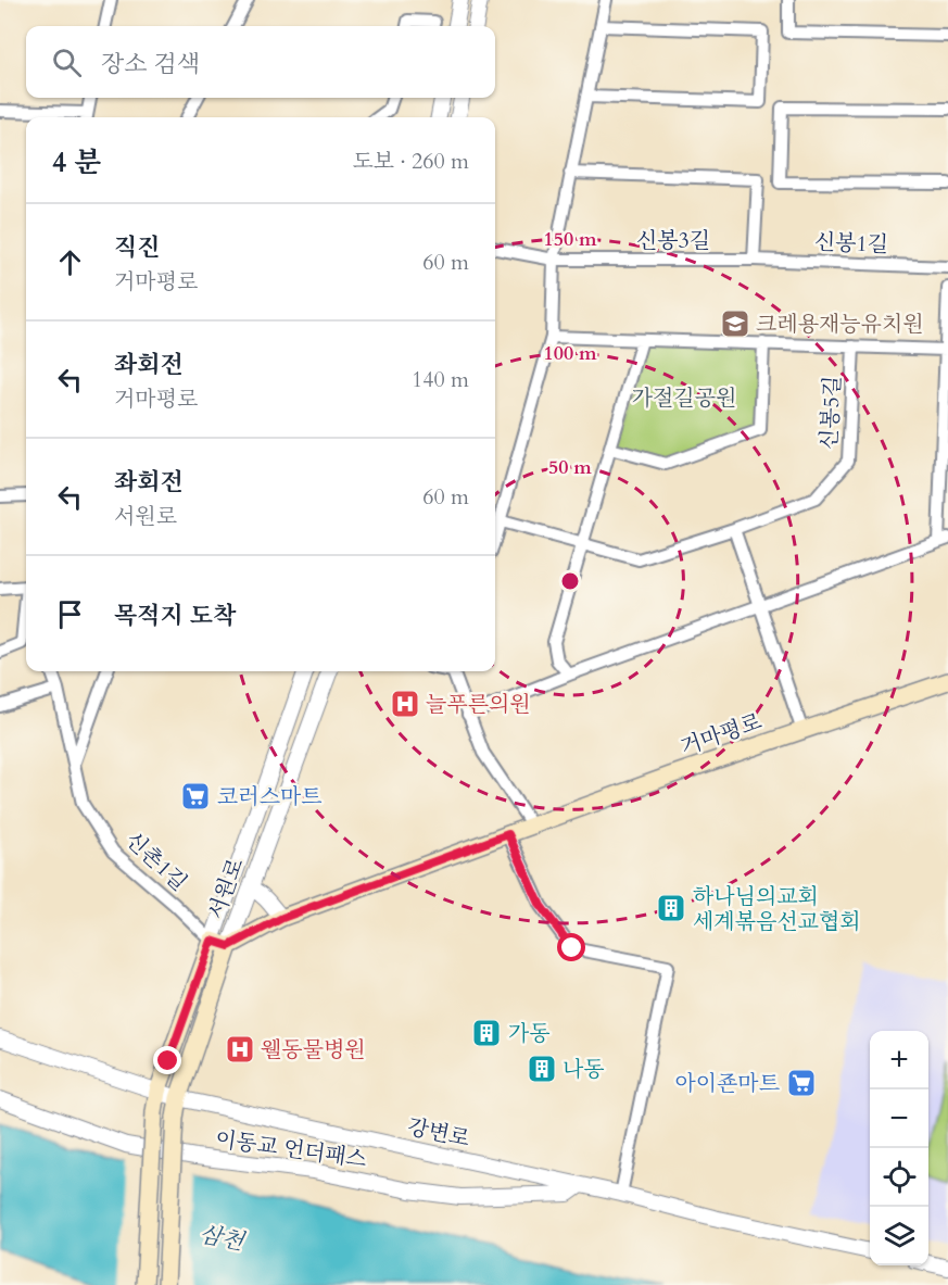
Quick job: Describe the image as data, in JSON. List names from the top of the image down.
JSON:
{
  "streets": {
    "main road": ["거마평로", "서원로"],
    "street": [
      "신봉3길",
      "신봉1길",
      "신봉5길",
      "신촌1길",
      "강변로",
      "이동교 언더패스"
    ]
  },
  "crossings": [
    ["신봉3길", "신봉1길"],
    ["거마평로", "서원로"],
    ["신촌1길", "서원로"],
    ["서원로", "강변로"],
    ["강변로", "이동교 언더패스"]
  ],
  "water": ["삼천"],
  "parks": ["가절길공원"],
  "places": {
    "school or university": ["크레용재능유치원"],
    "hospital": ["늘푸른의원", "웰동물병원"],
    "supermarket": ["코러스마트", "아이죤마트"],
    "building": ["하나님의교회 세계볶음선교협회", "가동", "나동"]
  },
  "page": {
    "search": "장소 검색",
    "heading": ["4 분", "도보 · 260 m"],
    "list": [
      ["직진", "거마평로", "60 m"],
      ["좌회전", "거마평로", "140 m"],
      ["좌회전", "서원로", "60 m"],
      "목적지 도착"
    ],
    "map_buttons": ["+", "−"]
  },
  "rings": ["150 m", "100 m", "50 m"]
}
